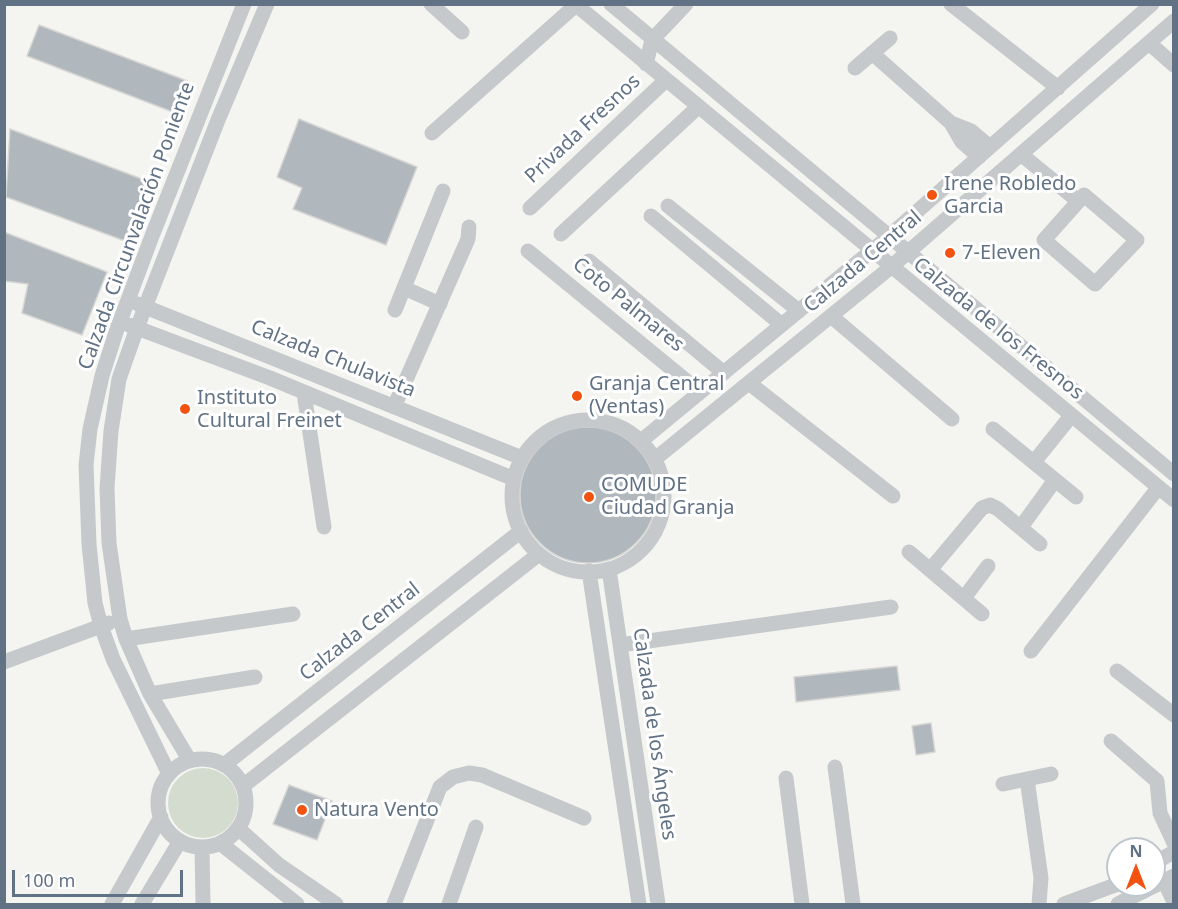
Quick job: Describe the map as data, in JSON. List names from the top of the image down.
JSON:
{
  "streets": {
    "street": [
      "Privada Fresnos",
      "Calzada Circunvalación Poniente",
      "Calzada Central",
      "Coto Palmares",
      "Calzada de los Fresnos",
      "Calzada Chulavista",
      "Calzada de los Ángeles"
    ]
  },
  "crossings": [
    ["Privada Fresnos", "Calzada de los Fresnos"],
    ["Calzada Circunvalación Poniente", "Calzada Central"],
    ["Calzada Circunvalación Poniente", "Calzada Chulavista"],
    ["Calzada Central", "Coto Palmares"],
    ["Calzada Central", "Calzada de los Fresnos"],
    ["Calzada Central", "Calzada Chulavista"],
    ["Calzada Central", "Calzada de los Ángeles"],
    ["Calzada Chulavista", "Calzada de los Ángeles"]
  ],
  "places": [
    "Irene Robledo Garcia",
    "7-Eleven",
    "Granja Central (Ventas)",
    "Instituto Cultural Freinet",
    "COMUDE Ciudad Granja",
    "Natura Vento"
  ],
  "scale_bar": "100 m",
  "north": "top"
}
